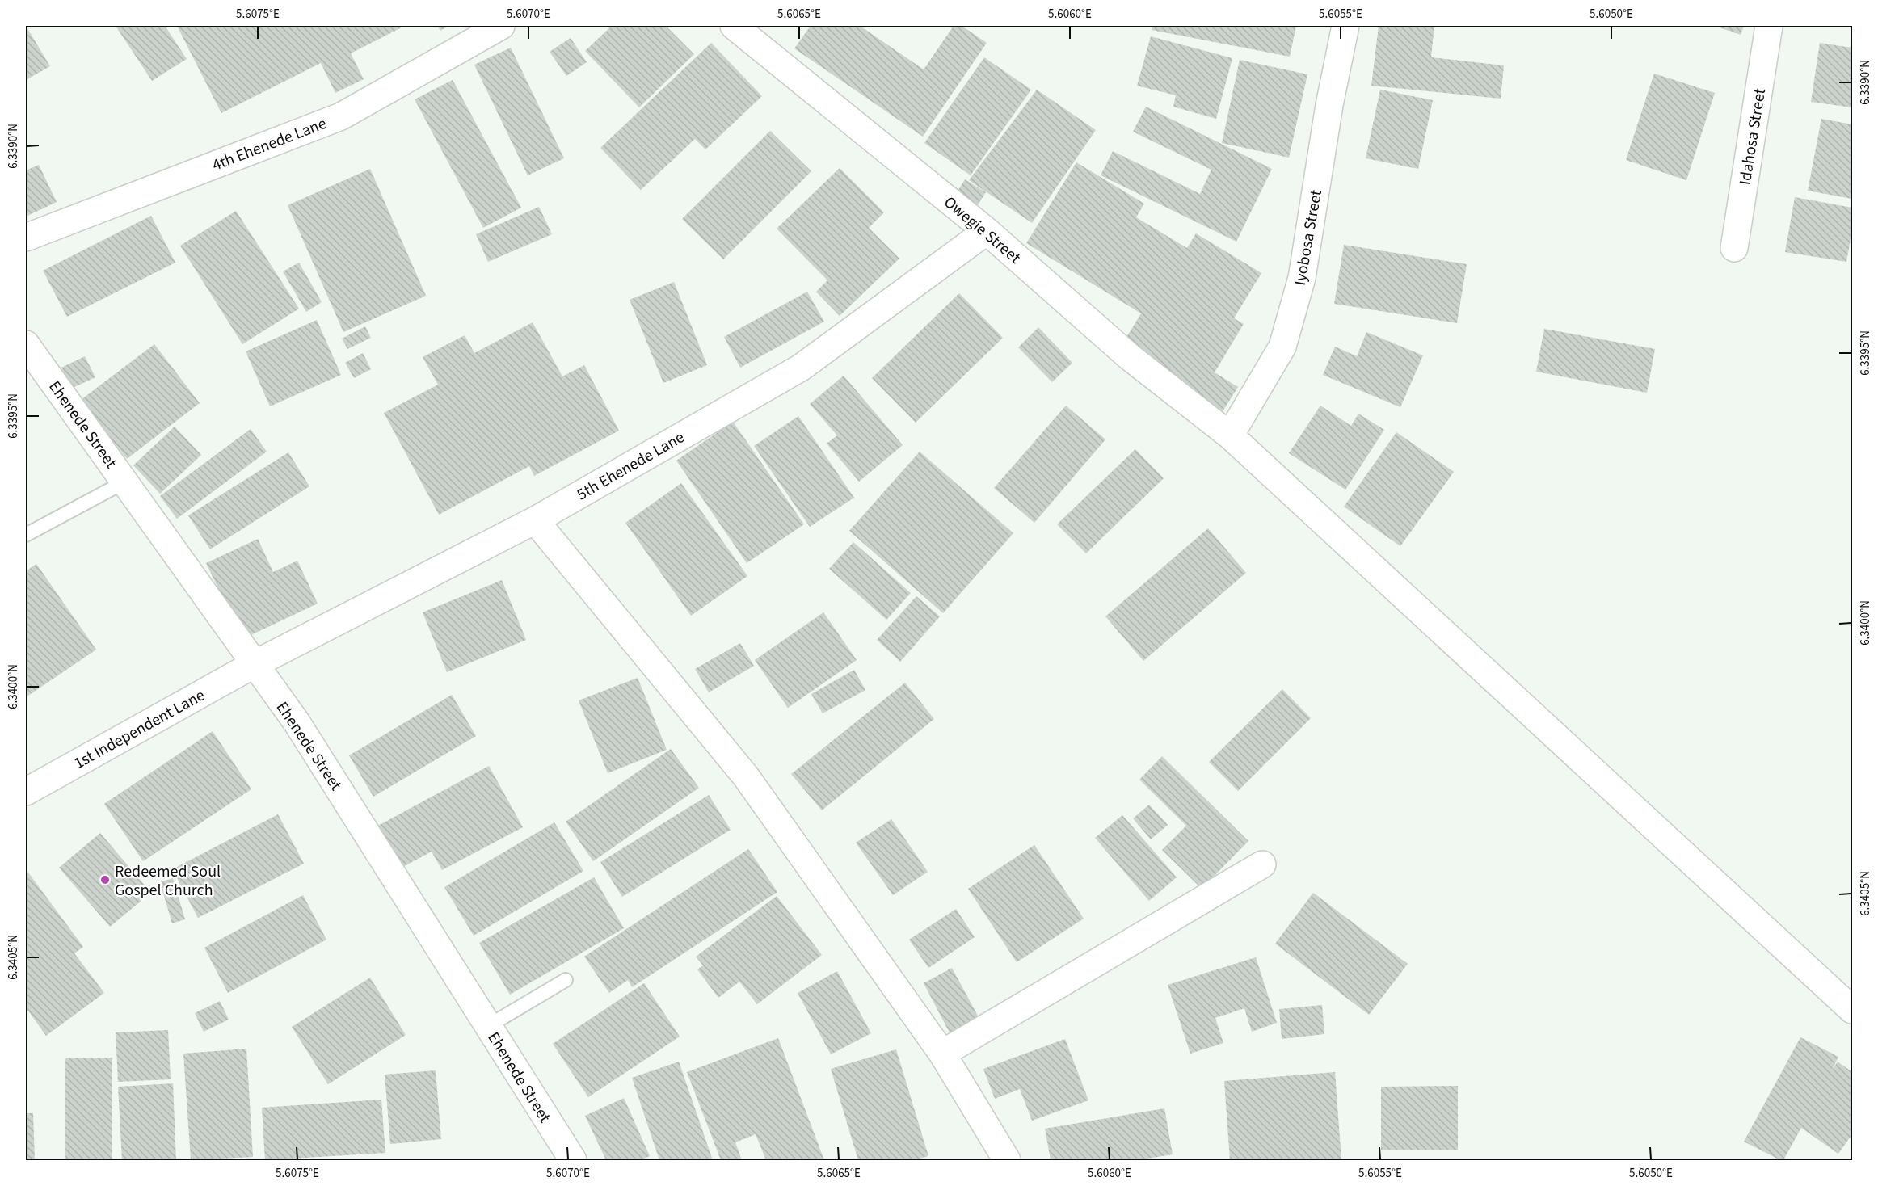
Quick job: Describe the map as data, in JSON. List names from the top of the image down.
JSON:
{
  "streets": {
    "street": [
      "Idahosa Street",
      "4th Ehenede Lane",
      "Owegie Street",
      "Iyobosa Street",
      "Ehenede Street",
      "5th Ehenede Lane",
      "1st Independent Lane"
    ]
  },
  "crossings": [
    ["Owegie Street", "Iyobosa Street"],
    ["Owegie Street", "5th Ehenede Lane"],
    ["Ehenede Street", "5th Ehenede Lane"],
    ["Ehenede Street", "1st Independent Lane"],
    ["5th Ehenede Lane", "1st Independent Lane"]
  ],
  "places": ["Redeemed Soul Gospel Church"],
  "coordinates": [
    "5.6075°E",
    "5.6070°E",
    "5.6065°E",
    "5.6060°E",
    "5.6055°E",
    "5.6050°E",
    "6.3390°N",
    "6.3395°N",
    "6.3400°N",
    "6.3405°N"
  ]
}
